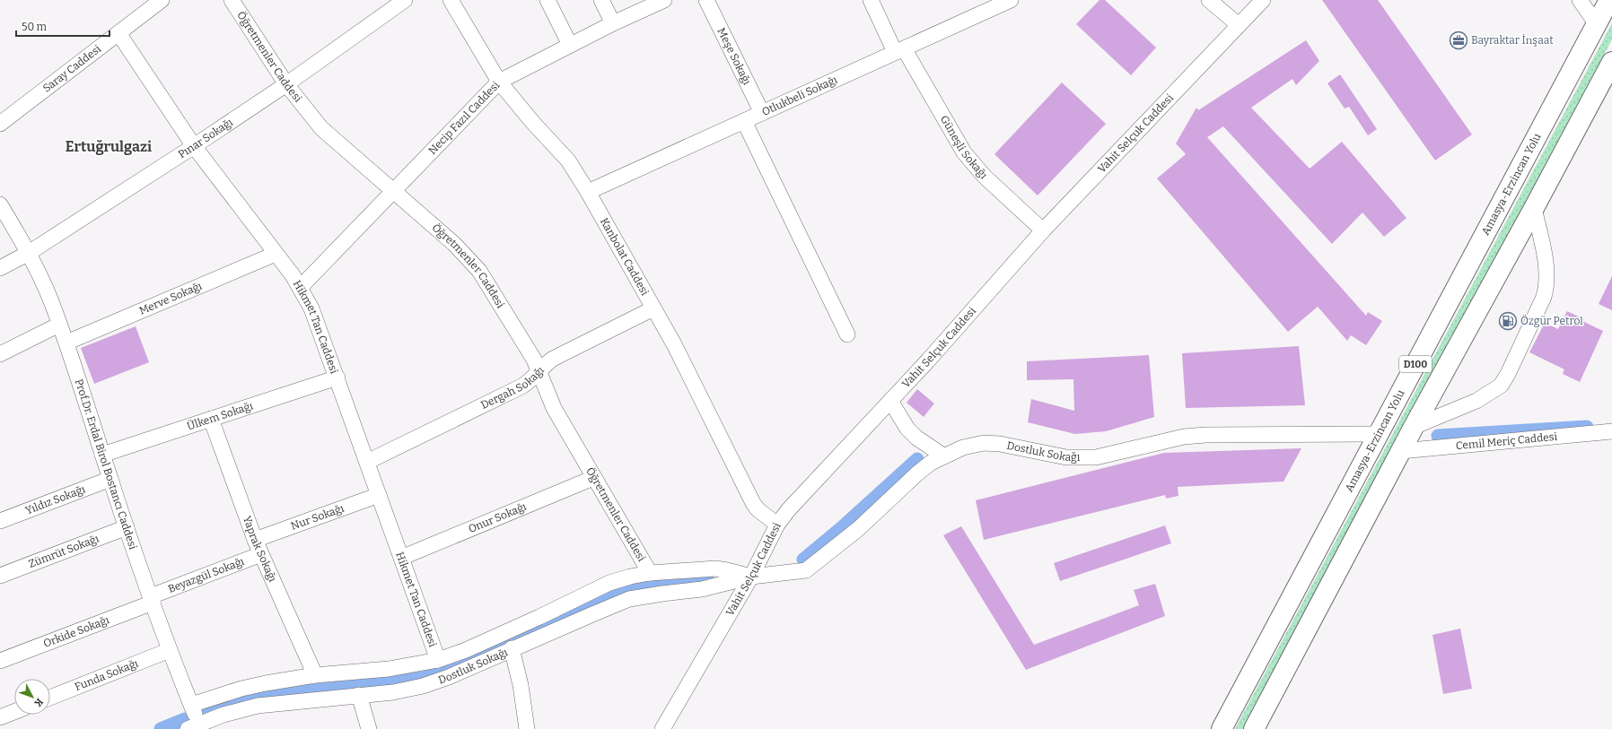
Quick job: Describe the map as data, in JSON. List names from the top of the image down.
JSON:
{
  "streets": {
    "highway": ["Amasya-Erzincan Yolu", "D100"],
    "street": [
      "Öğretmenler Caddesi",
      "Meşe Sokağı",
      "Saray Caddesi",
      "Otlukbeli Sokağı",
      "Necip Fazıl Caddesi",
      "Vahit Selçuk Caddesi",
      "Pınar Sokağı",
      "Güneşli Sokağı",
      "Kanbolat Caddesi",
      "Merve Sokağı",
      "Hikmet Tan Caddesi",
      "Dergah Sokağı",
      "Ülkem Sokağı",
      "Cemil Meriç Caddesi",
      "Dostluk Sokağı",
      "Prof.Dr. Erdal Birol Bostancı Caddesi",
      "Yıldız Sokağı",
      "Nur Sokağı",
      "Onur Sokağı",
      "Yaprak Sokağı",
      "Zümrüt Sokağı",
      "Beyazgül Sokağı",
      "Orkide Sokağı",
      "Funda Sokağı"
    ]
  },
  "crossings": [
    ["Öğretmenler Caddesi", "Necip Fazıl Caddesi"],
    ["Öğretmenler Caddesi", "Pınar Sokağı"],
    ["Öğretmenler Caddesi", "Dergah Sokağı"],
    ["Öğretmenler Caddesi", "Dostluk Sokağı"],
    ["Öğretmenler Caddesi", "Onur Sokağı"],
    ["Meşe Sokağı", "Otlukbeli Sokağı"],
    ["Saray Caddesi", "Hikmet Tan Caddesi"],
    ["Otlukbeli Sokağı", "Güneşli Sokağı"],
    ["Otlukbeli Sokağı", "Kanbolat Caddesi"],
    ["Necip Fazıl Caddesi", "Kanbolat Caddesi"],
    ["Necip Fazıl Caddesi", "Hikmet Tan Caddesi"],
    ["Vahit Selçuk Caddesi", "Güneşli Sokağı"],
    ["Vahit Selçuk Caddesi", "Kanbolat Caddesi"],
    ["Vahit Selçuk Caddesi", "Dostluk Sokağı"],
    ["Pınar Sokağı", "Hikmet Tan Caddesi"],
    ["Pınar Sokağı", "Prof.Dr. Erdal Birol Bostancı Caddesi"],
    ["Amasya-Erzincan Yolu", "Dostluk Sokağı"],
    ["Kanbolat Caddesi", "Dergah Sokağı"],
    ["Merve Sokağı", "Hikmet Tan Caddesi"],
    ["Merve Sokağı", "Prof.Dr. Erdal Birol Bostancı Caddesi"],
    ["Hikmet Tan Caddesi", "Dergah Sokağı"],
    ["Hikmet Tan Caddesi", "Ülkem Sokağı"],
    ["Hikmet Tan Caddesi", "Dostluk Sokağı"],
    ["Hikmet Tan Caddesi", "Nur Sokağı"],
    ["Hikmet Tan Caddesi", "Onur Sokağı"],
    ["D100", "Cemil Meriç Caddesi"],
    ["Ülkem Sokağı", "Prof.Dr. Erdal Birol Bostancı Caddesi"],
    ["Ülkem Sokağı", "Yaprak Sokağı"],
    ["Dostluk Sokağı", "Prof.Dr. Erdal Birol Bostancı Caddesi"],
    ["Dostluk Sokağı", "Yaprak Sokağı"],
    ["Prof.Dr. Erdal Birol Bostancı Caddesi", "Yıldız Sokağı"],
    ["Prof.Dr. Erdal Birol Bostancı Caddesi", "Zümrüt Sokağı"],
    ["Prof.Dr. Erdal Birol Bostancı Caddesi", "Beyazgül Sokağı"],
    ["Prof.Dr. Erdal Birol Bostancı Caddesi", "Orkide Sokağı"],
    ["Prof.Dr. Erdal Birol Bostancı Caddesi", "Funda Sokağı"],
    ["Nur Sokağı", "Yaprak Sokağı"],
    ["Nur Sokağı", "Beyazgül Sokağı"],
    ["Yaprak Sokağı", "Beyazgül Sokağı"],
    ["Beyazgül Sokağı", "Orkide Sokağı"]
  ],
  "districts": ["Ertuğrulgazi"],
  "places": {
    "office": ["Bayraktar İnşaat"],
    "fuel station": ["Özgür Petrol"]
  },
  "scale_bar": "50 m",
  "north": "bottom right"
}
